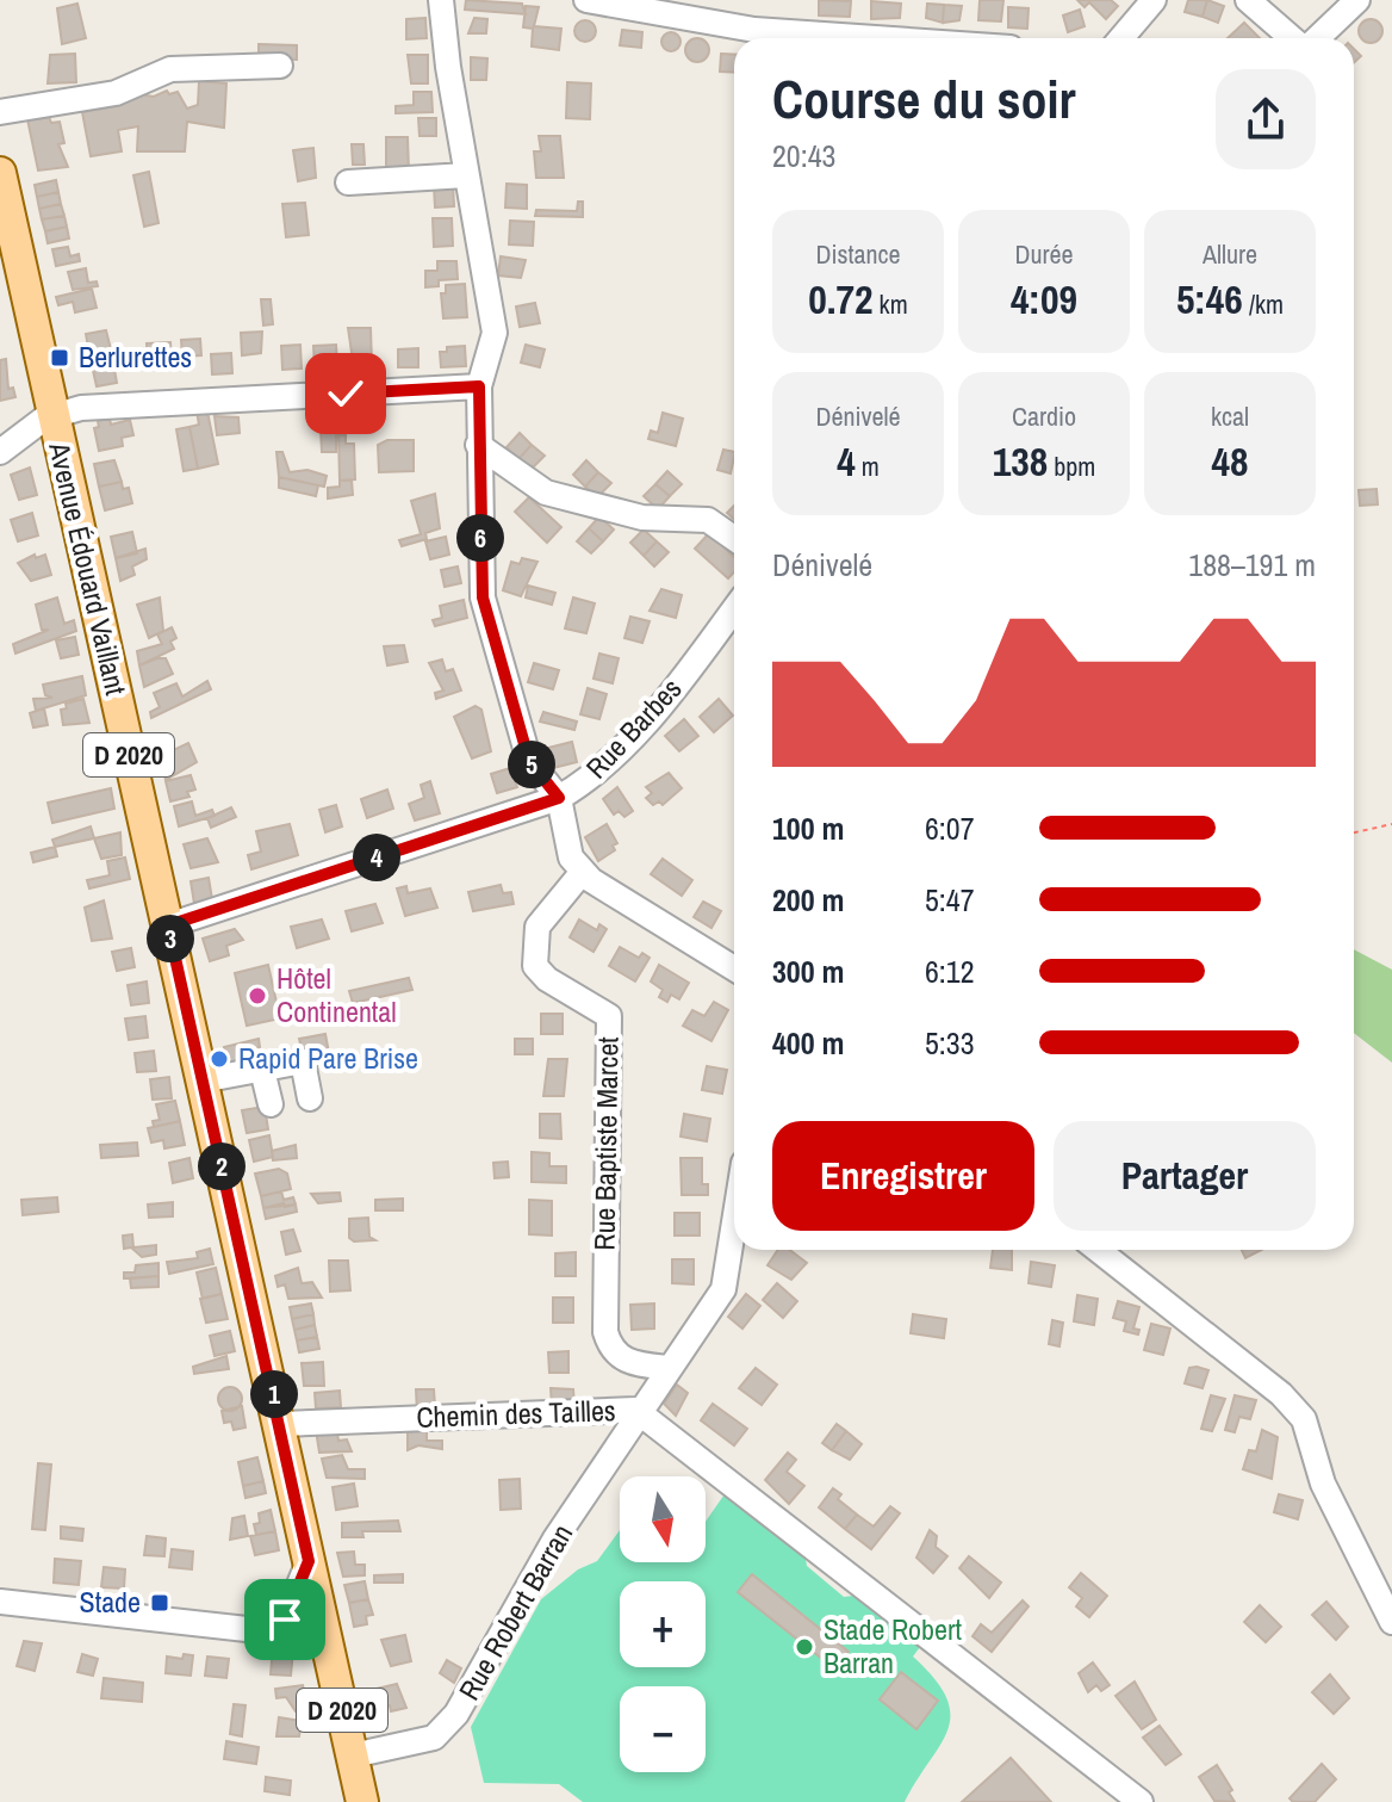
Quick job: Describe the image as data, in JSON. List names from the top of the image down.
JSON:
{
  "streets": {
    "main road": ["Avenue Édouard Vaillant", "D 2020"],
    "street": [
      "Rue Barbes",
      "Rue Baptiste Marcet",
      "Chemin des Tailles",
      "Rue Robert Barran"
    ]
  },
  "crossings": [
    ["Avenue Édouard Vaillant", "Rue Barbes"],
    ["Avenue Édouard Vaillant", "Chemin des Tailles"],
    ["Avenue Édouard Vaillant", "Rue Robert Barran"],
    ["Rue Baptiste Marcet", "Chemin des Tailles"],
    ["Chemin des Tailles", "Rue Robert Barran"]
  ],
  "places": {
    "transit": ["Berlurettes", "Stade"],
    "other": ["Hôtel Continental", "Rapid Pare Brise", "Stade Robert Barran"]
  },
  "north": "bottom",
  "page": {
    "heading": ["Course du soir", "20:43"],
    "stats": [
      ["Distance", "0.72 km"],
      ["Durée", "4:09"],
      ["Allure", "5:46 /km"],
      ["Dénivelé", "4 m"],
      ["Cardio", "138 bpm"],
      ["kcal", "48"]
    ],
    "pins": [
      "6",
      "5",
      "4",
      "3",
      "2",
      "1"
    ],
    "chart": ["Dénivelé", "188–191 m"],
    "list": [
      {
        "name": "100 m",
        "note": "6:07"
      },
      {
        "name": "200 m",
        "note": "5:47"
      },
      {
        "name": "300 m",
        "note": "6:12"
      },
      {
        "name": "400 m",
        "note": "5:33"
      }
    ],
    "buttons": ["Enregistrer", "Partager"],
    "map_buttons": ["+", "−"]
  }
}
